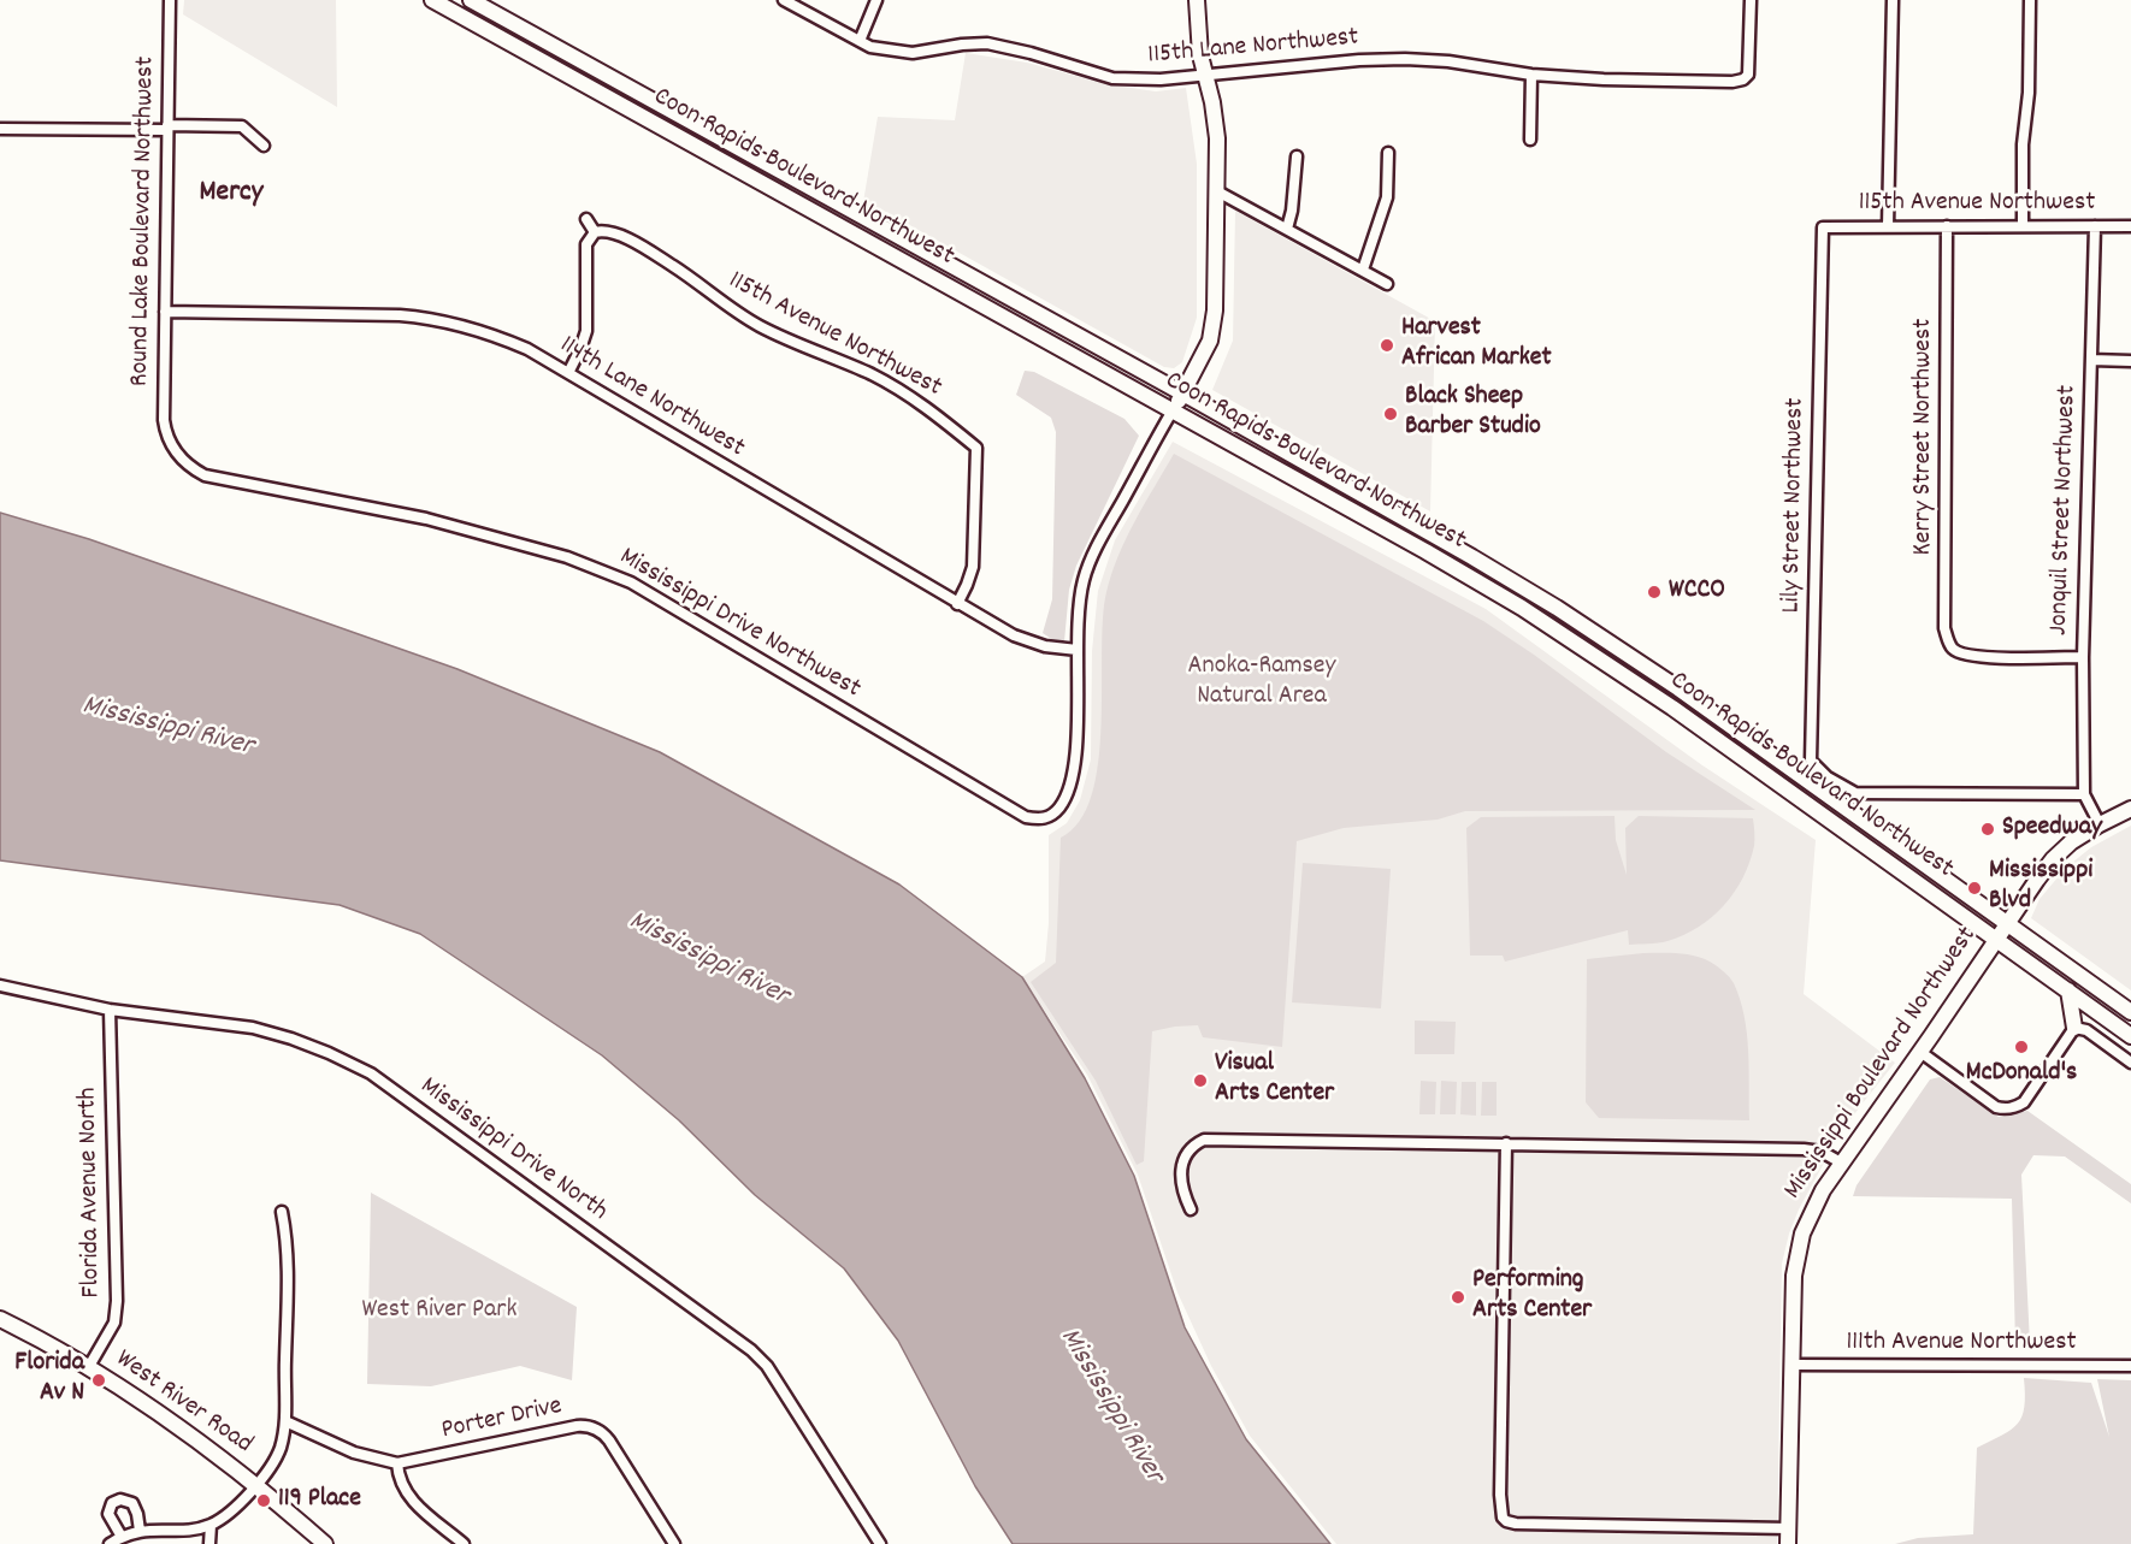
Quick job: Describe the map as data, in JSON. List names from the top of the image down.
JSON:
{
  "streets": {
    "main road": ["Coon Rapids Boulevard Northwest", "Mississippi Boulevard Northwest", "West River Road"],
    "street": [
      "115th Lane Northwest",
      "115th Avenue Northwest",
      "Round Lake Boulevard Northwest",
      "114th Lane Northwest",
      "Kerry Street Northwest",
      "Lily Street Northwest",
      "Jonquil Street Northwest",
      "Mississippi Drive Northwest",
      "Mississippi Drive North",
      "Florida Avenue North",
      "111th Avenue Northwest",
      "Porter Drive"
    ]
  },
  "crossings": [
    ["Coon Rapids Boulevard Northwest", "Mississippi Boulevard Northwest"],
    ["115th Avenue Northwest", "114th Lane Northwest"],
    ["115th Avenue Northwest", "Kerry Street Northwest"],
    ["115th Avenue Northwest", "Lily Street Northwest"],
    ["115th Avenue Northwest", "Jonquil Street Northwest"],
    ["Round Lake Boulevard Northwest", "114th Lane Northwest"],
    ["Round Lake Boulevard Northwest", "Mississippi Drive Northwest"],
    ["114th Lane Northwest", "Mississippi Drive Northwest"],
    ["Kerry Street Northwest", "Jonquil Street Northwest"],
    ["Lily Street Northwest", "Jonquil Street Northwest"],
    ["Mississippi Boulevard Northwest", "111th Avenue Northwest"],
    ["Mississippi Drive North", "Florida Avenue North"],
    ["Florida Avenue North", "West River Road"]
  ],
  "districts": ["Mercy"],
  "water": ["Mississippi River"],
  "parks": ["Anoka-Ramsey Natural Area", "West River Park"],
  "places": [
    "Harvest African Market",
    "Black Sheep Barber Studio",
    "WCCO",
    "Speedway",
    "Mississippi Blvd",
    "McDonald's",
    "Visual Arts Center",
    "Performing Arts Center",
    "Florida Av N",
    "119 Place"
  ]
}
